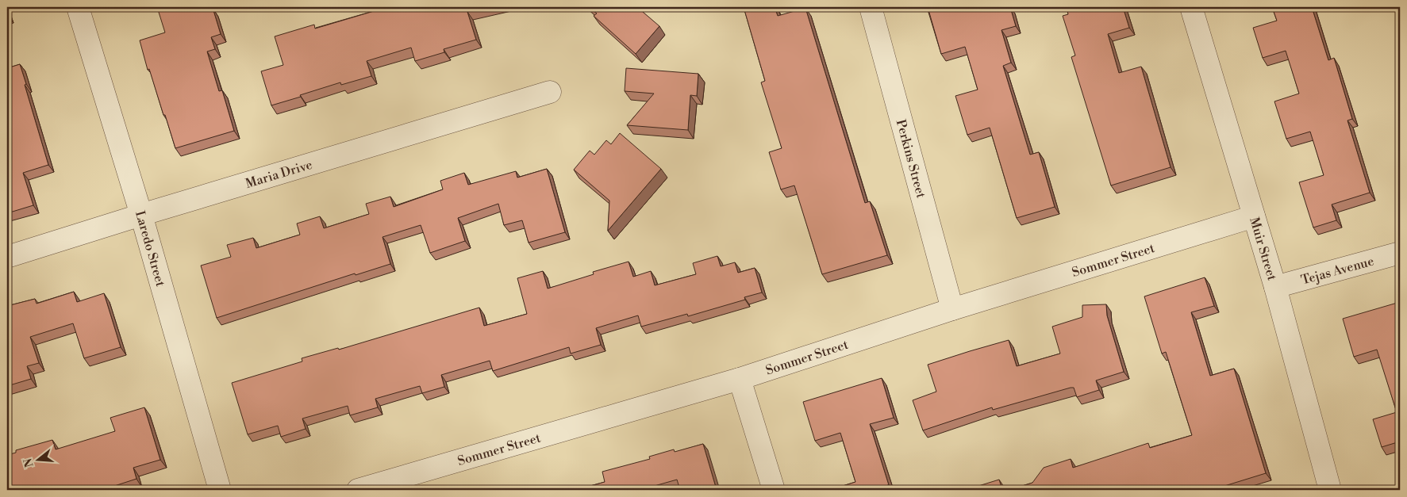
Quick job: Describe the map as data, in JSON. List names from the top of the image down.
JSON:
{
  "streets": {
    "street": [
      "Perkins Street",
      "Maria Drive",
      "Laredo Street",
      "Muir Street",
      "Sommer Street",
      "Tejas Avenue"
    ]
  },
  "crossings": [
    ["Perkins Street", "Sommer Street"],
    ["Maria Drive", "Laredo Street"],
    ["Muir Street", "Sommer Street"],
    ["Muir Street", "Tejas Avenue"]
  ],
  "north": "left"
}
